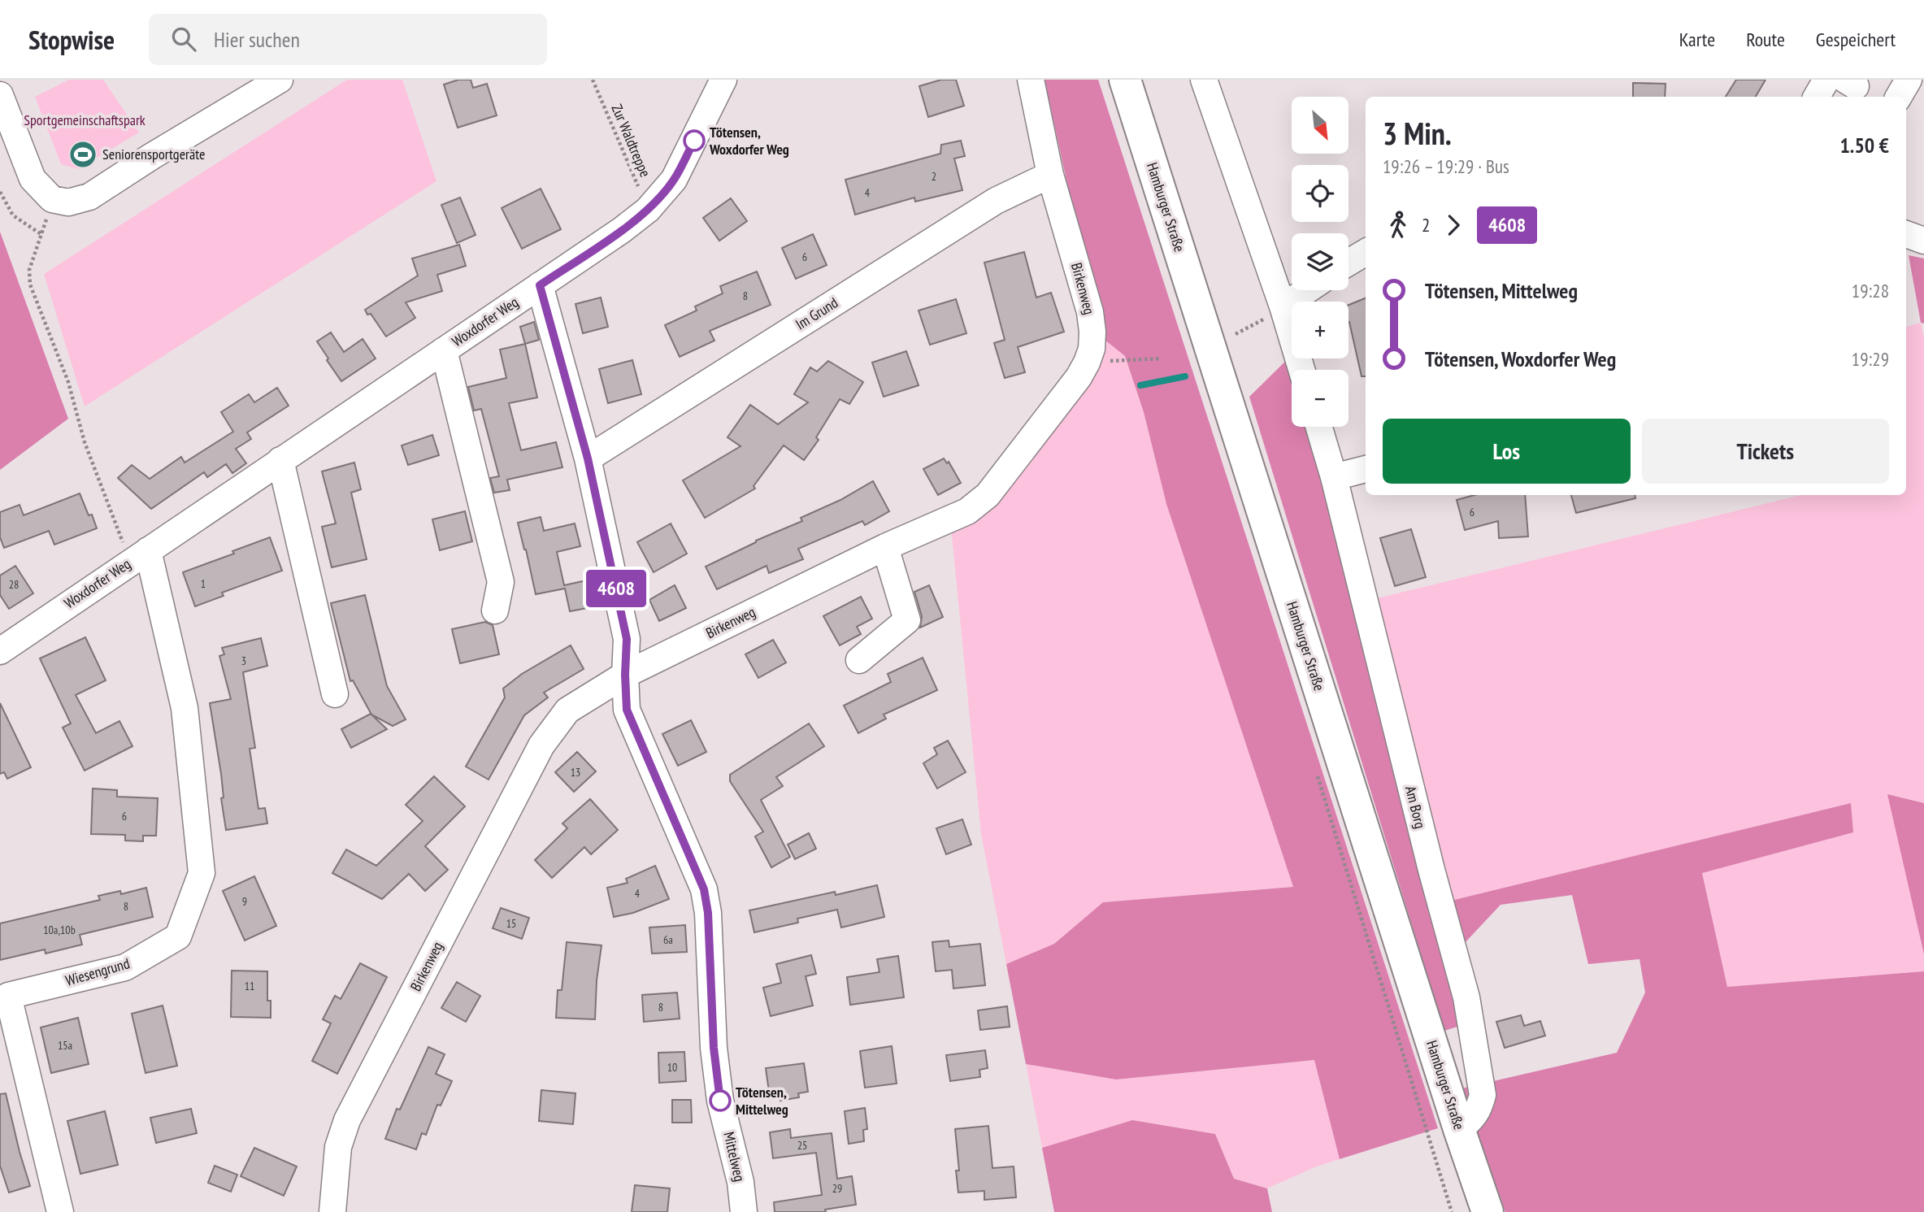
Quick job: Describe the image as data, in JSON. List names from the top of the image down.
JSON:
{
  "streets": {
    "main road": ["Hamburger Straße"],
    "street": [
      "Birkenweg",
      "Im Grund",
      "Woxdorfer Weg",
      "Am Borg",
      "Wiesengrund",
      "Mittelweg"
    ],
    "path": ["Zur Waldtreppe"]
  },
  "crossings": [
    ["Zur Waldtreppe", "Woxdorfer Weg"],
    ["Hamburger Straße", "Am Borg"],
    ["Birkenweg", "Im Grund"],
    ["Birkenweg", "Mittelweg"],
    ["Im Grund", "Mittelweg"],
    ["Woxdorfer Weg", "Wiesengrund"],
    ["Woxdorfer Weg", "Mittelweg"]
  ],
  "parks": ["Sportgemeinschaftspark"],
  "places": {
    "other": ["Tötensen, Woxdorfer Weg", "Tötensen, Mittelweg"],
    "sports": ["Seniorensportgeräte"]
  },
  "lines": ["bus line 4608"],
  "house_numbers": [
    "2",
    "4",
    "6",
    "8",
    "6",
    "1",
    "28",
    "3",
    "13",
    "6",
    "4",
    "9",
    "8",
    "15",
    "10a,10b",
    "6a",
    "11",
    "8",
    "15a",
    "10",
    "25",
    "29"
  ],
  "north": "bottom right",
  "page": {
    "header": "Stopwise",
    "search": "Hier suchen",
    "nav": ["Karte", "Route", "Gespeichert"],
    "on_map": "4608",
    "map_buttons": ["+", "−"],
    "heading": ["3 Min.", "19:26 – 19:29 · Bus", "1.50 €"],
    "legs": ["2", "4608"],
    "list": [
      {
        "name": "Tötensen, Mittelweg",
        "value": "19:28"
      },
      {
        "name": "Tötensen, Woxdorfer Weg",
        "value": "19:29"
      }
    ],
    "buttons": ["Los", "Tickets"]
  }
}
